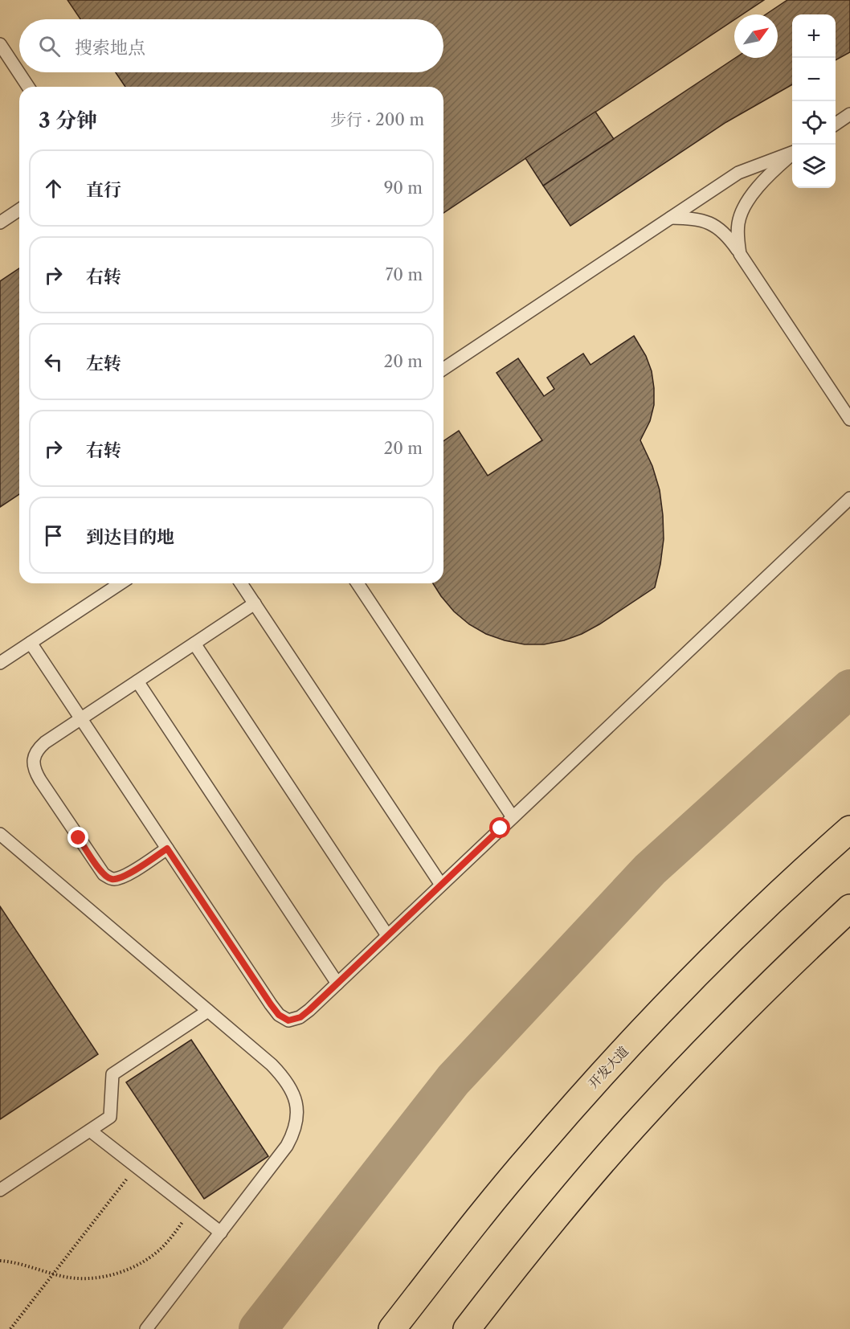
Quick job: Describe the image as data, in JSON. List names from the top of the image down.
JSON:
{
  "streets": {
    "main road": ["开发大道"]
  },
  "north": "top right",
  "page": {
    "map_buttons": ["+", "−"],
    "search": "搜索地点",
    "heading": ["3 分钟", "步行 · 200 m"],
    "list": [
      ["直行", "90 m"],
      ["右转", "70 m"],
      ["左转", "20 m"],
      ["右转", "20 m"],
      "到达目的地"
    ]
  }
}
